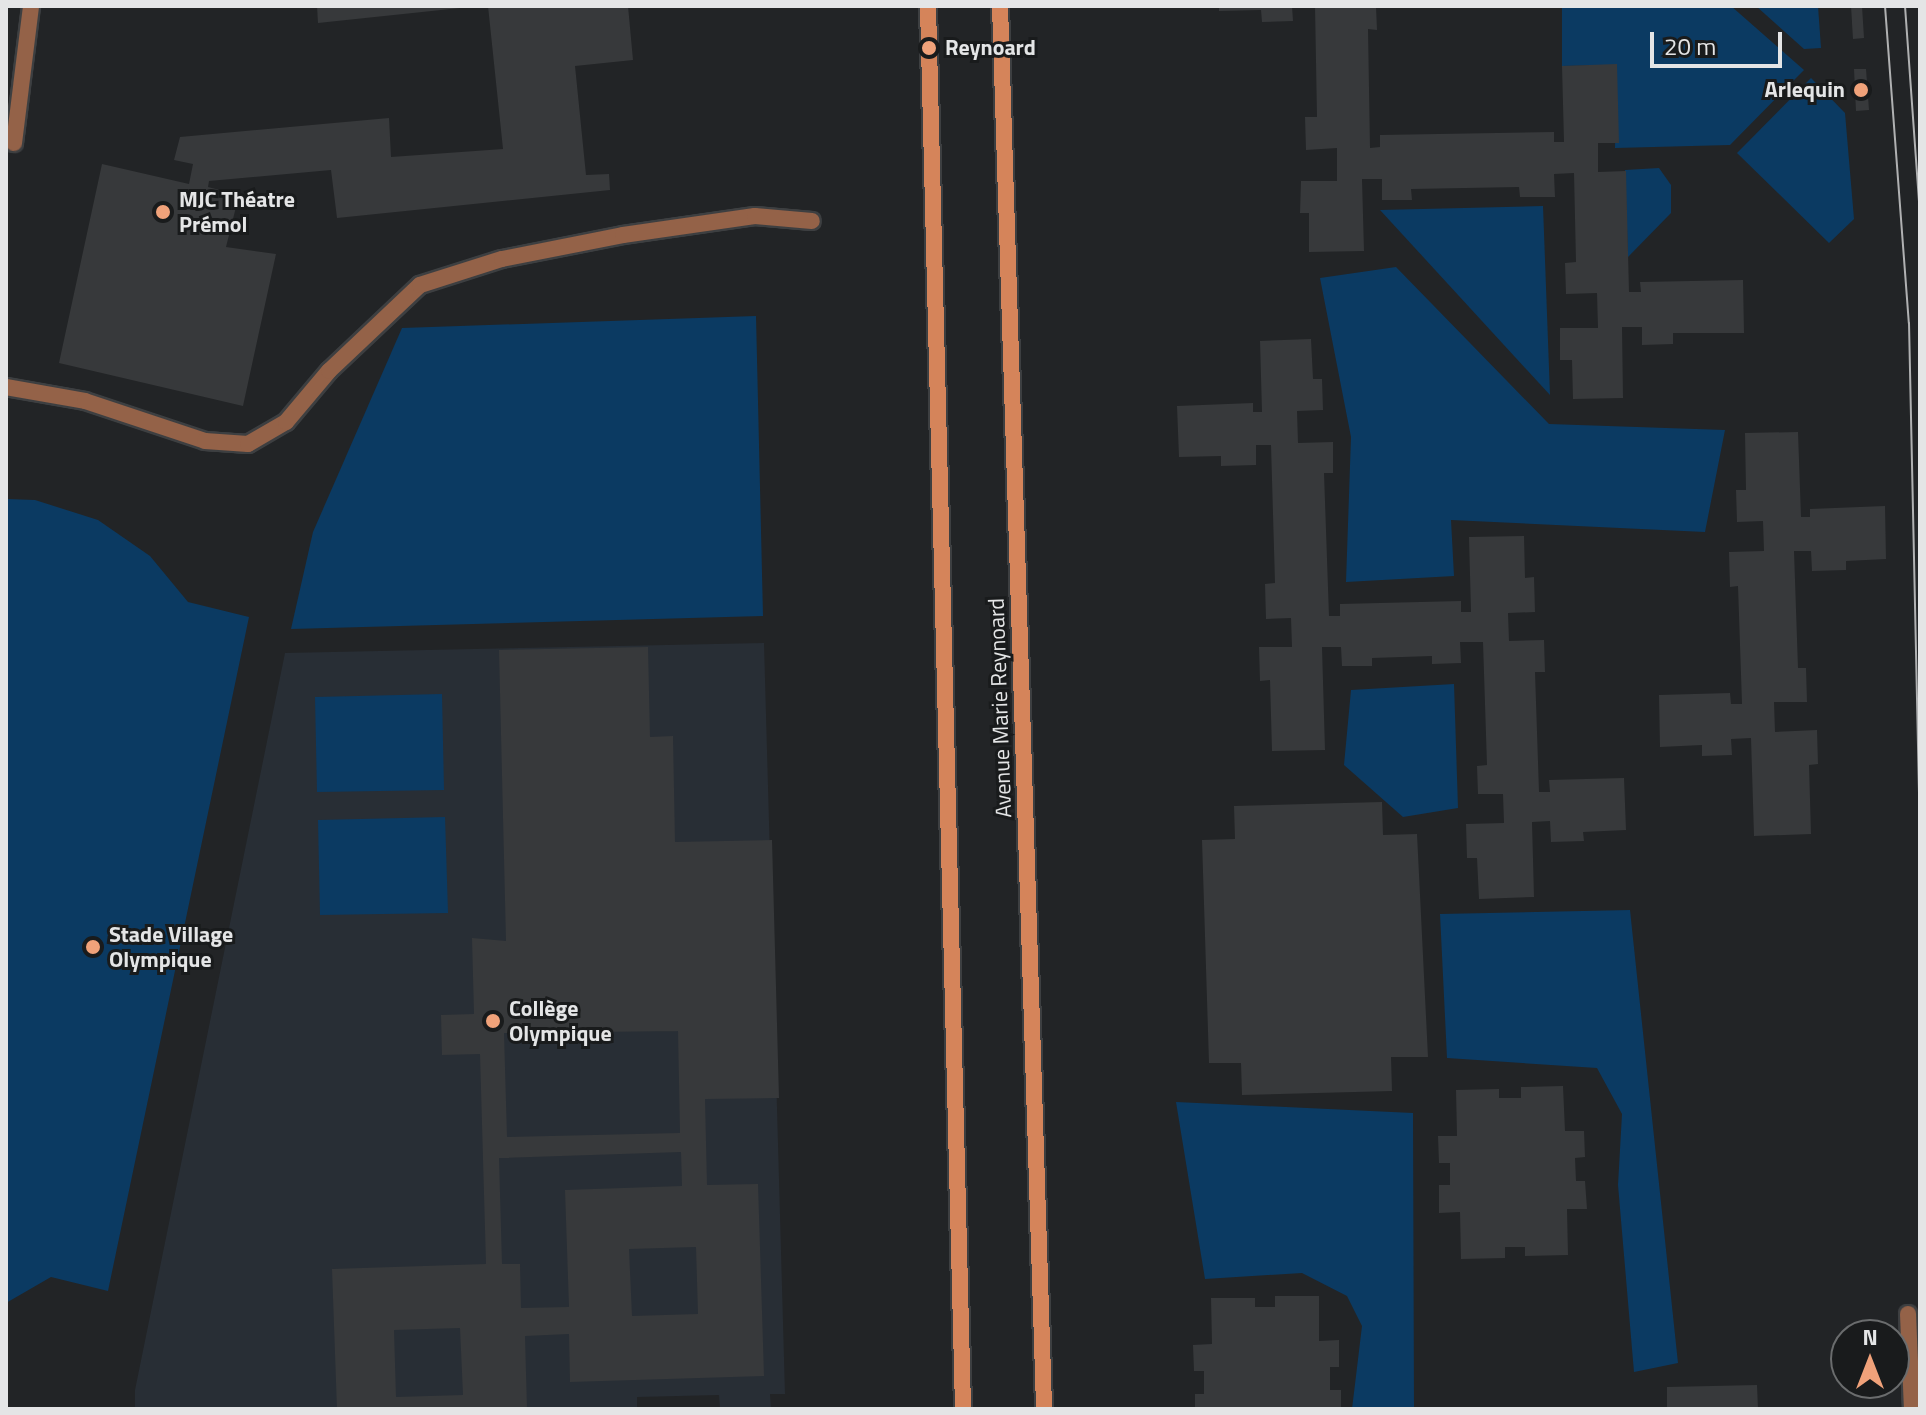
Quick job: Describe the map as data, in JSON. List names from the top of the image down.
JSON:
{
  "streets": {
    "main road": ["Avenue Marie Reynoard"]
  },
  "places": [
    "Reynoard",
    "Arlequin",
    "MJC Théatre Prémol",
    "Stade Village Olympique",
    "Collège Olympique"
  ],
  "scale_bar": "20 m",
  "north": "top"
}
